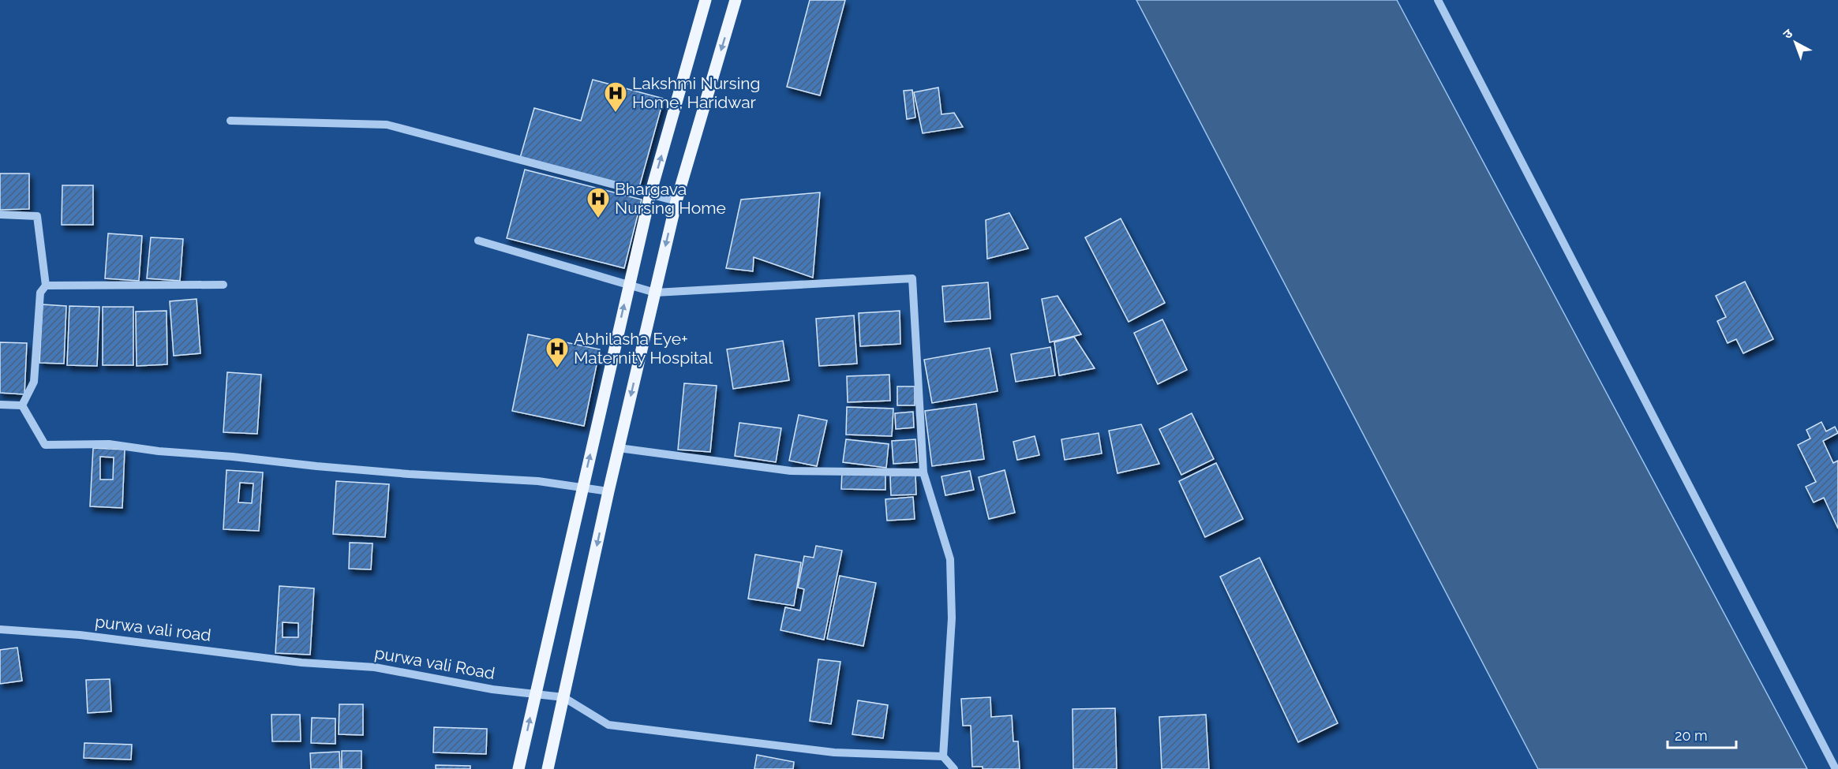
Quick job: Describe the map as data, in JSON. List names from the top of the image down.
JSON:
{
  "streets": {
    "street": ["purwa vali road", "purwa vali Road"]
  },
  "crossings": [
    ["purwa vali road", "purwa vali Road"]
  ],
  "places": {
    "hospital": ["Lakshmi Nursing Home, Haridwar", "Bhargava Nursing Home", "Abhilasha Eye+ Maternity Hospital"]
  },
  "scale_bar": "20 m",
  "north": "top left"
}
